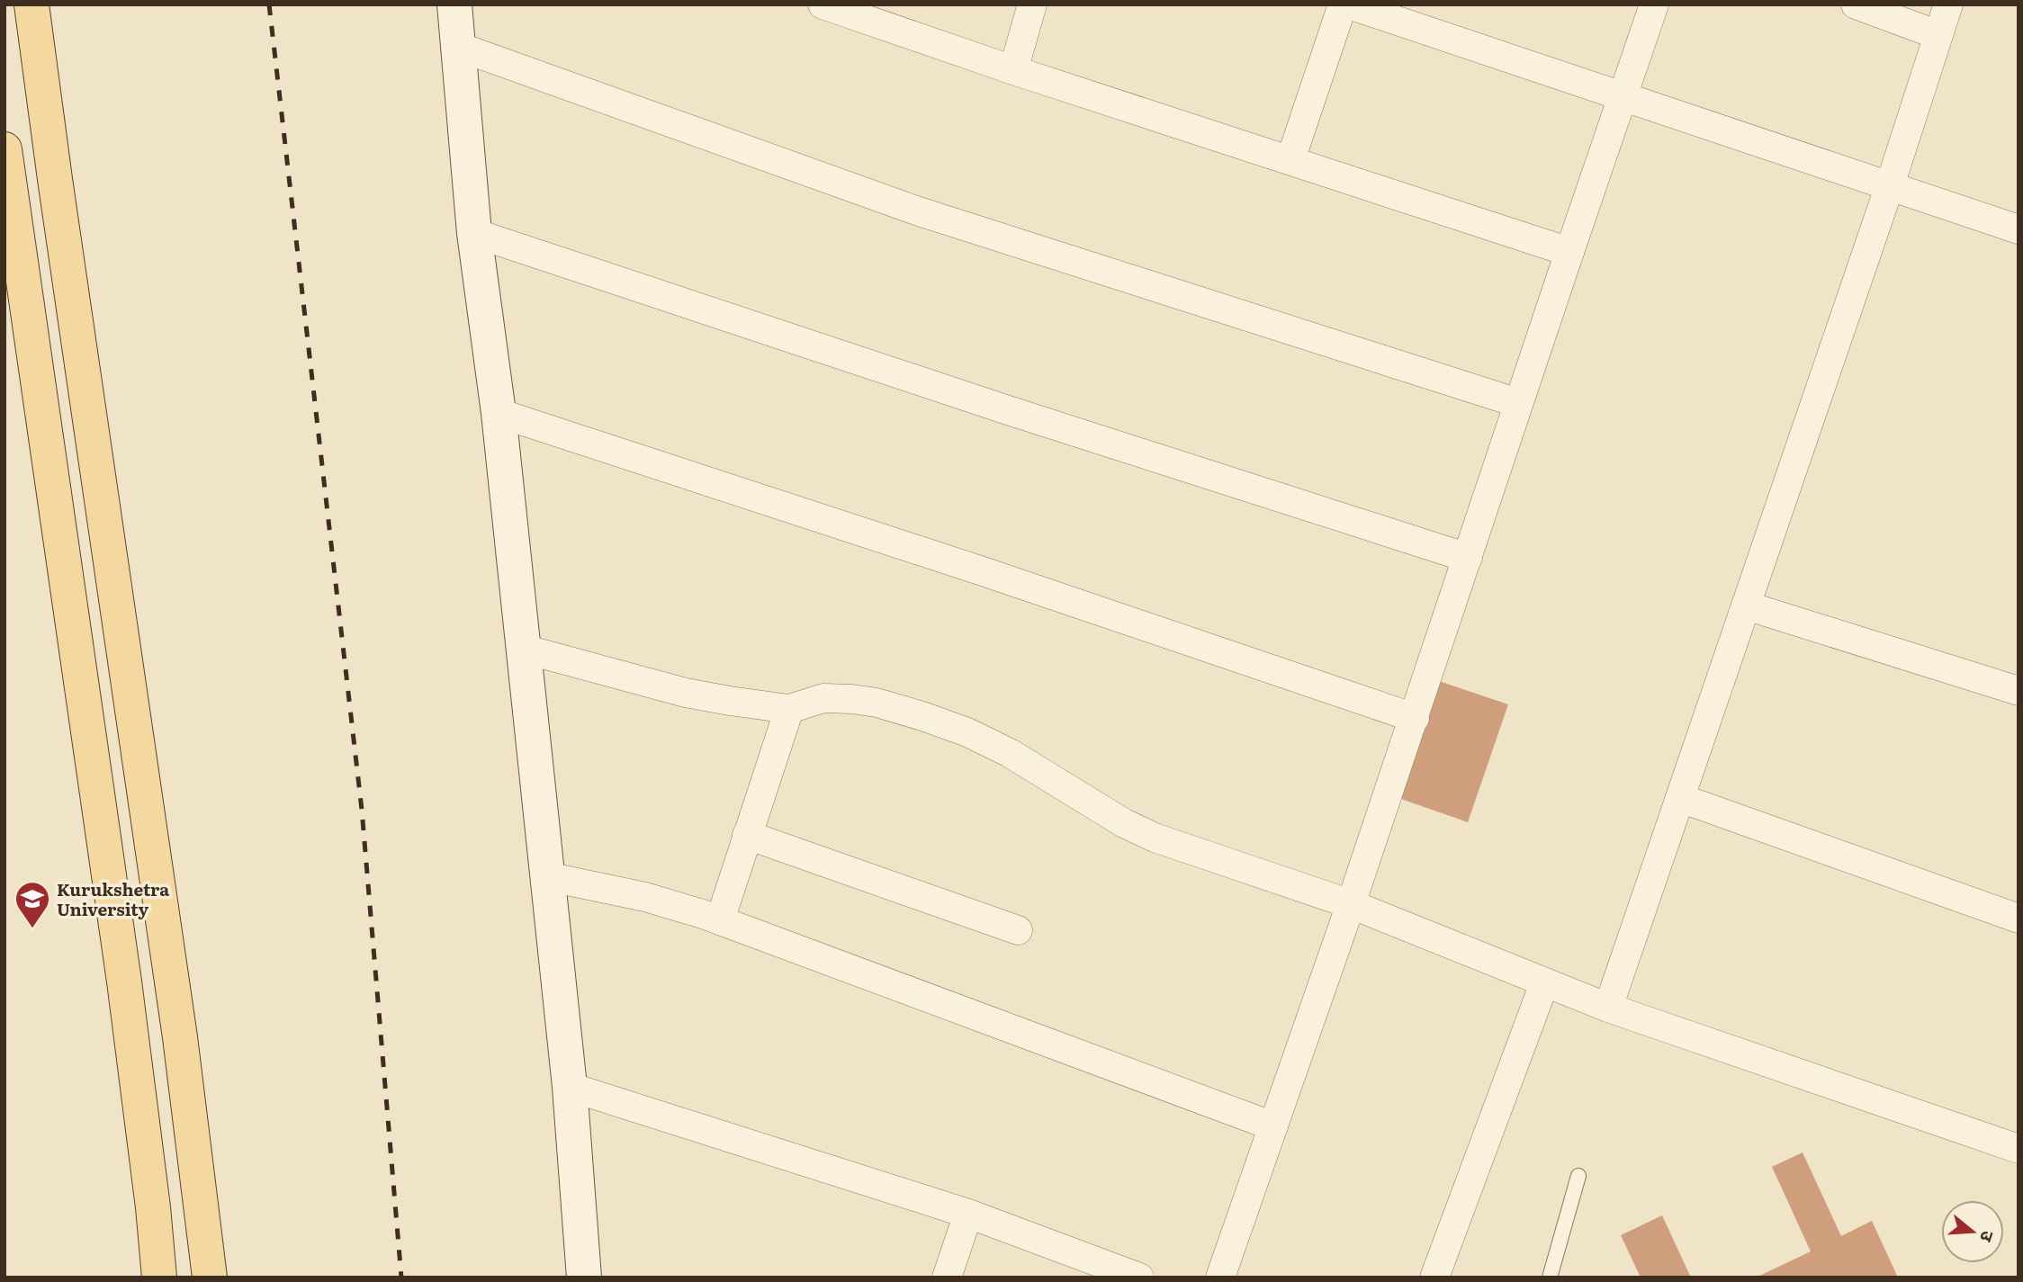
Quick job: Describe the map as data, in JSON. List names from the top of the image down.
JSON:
{
  "places": {
    "school or university": ["Kurukshetra University"]
  },
  "north": "right"
}
